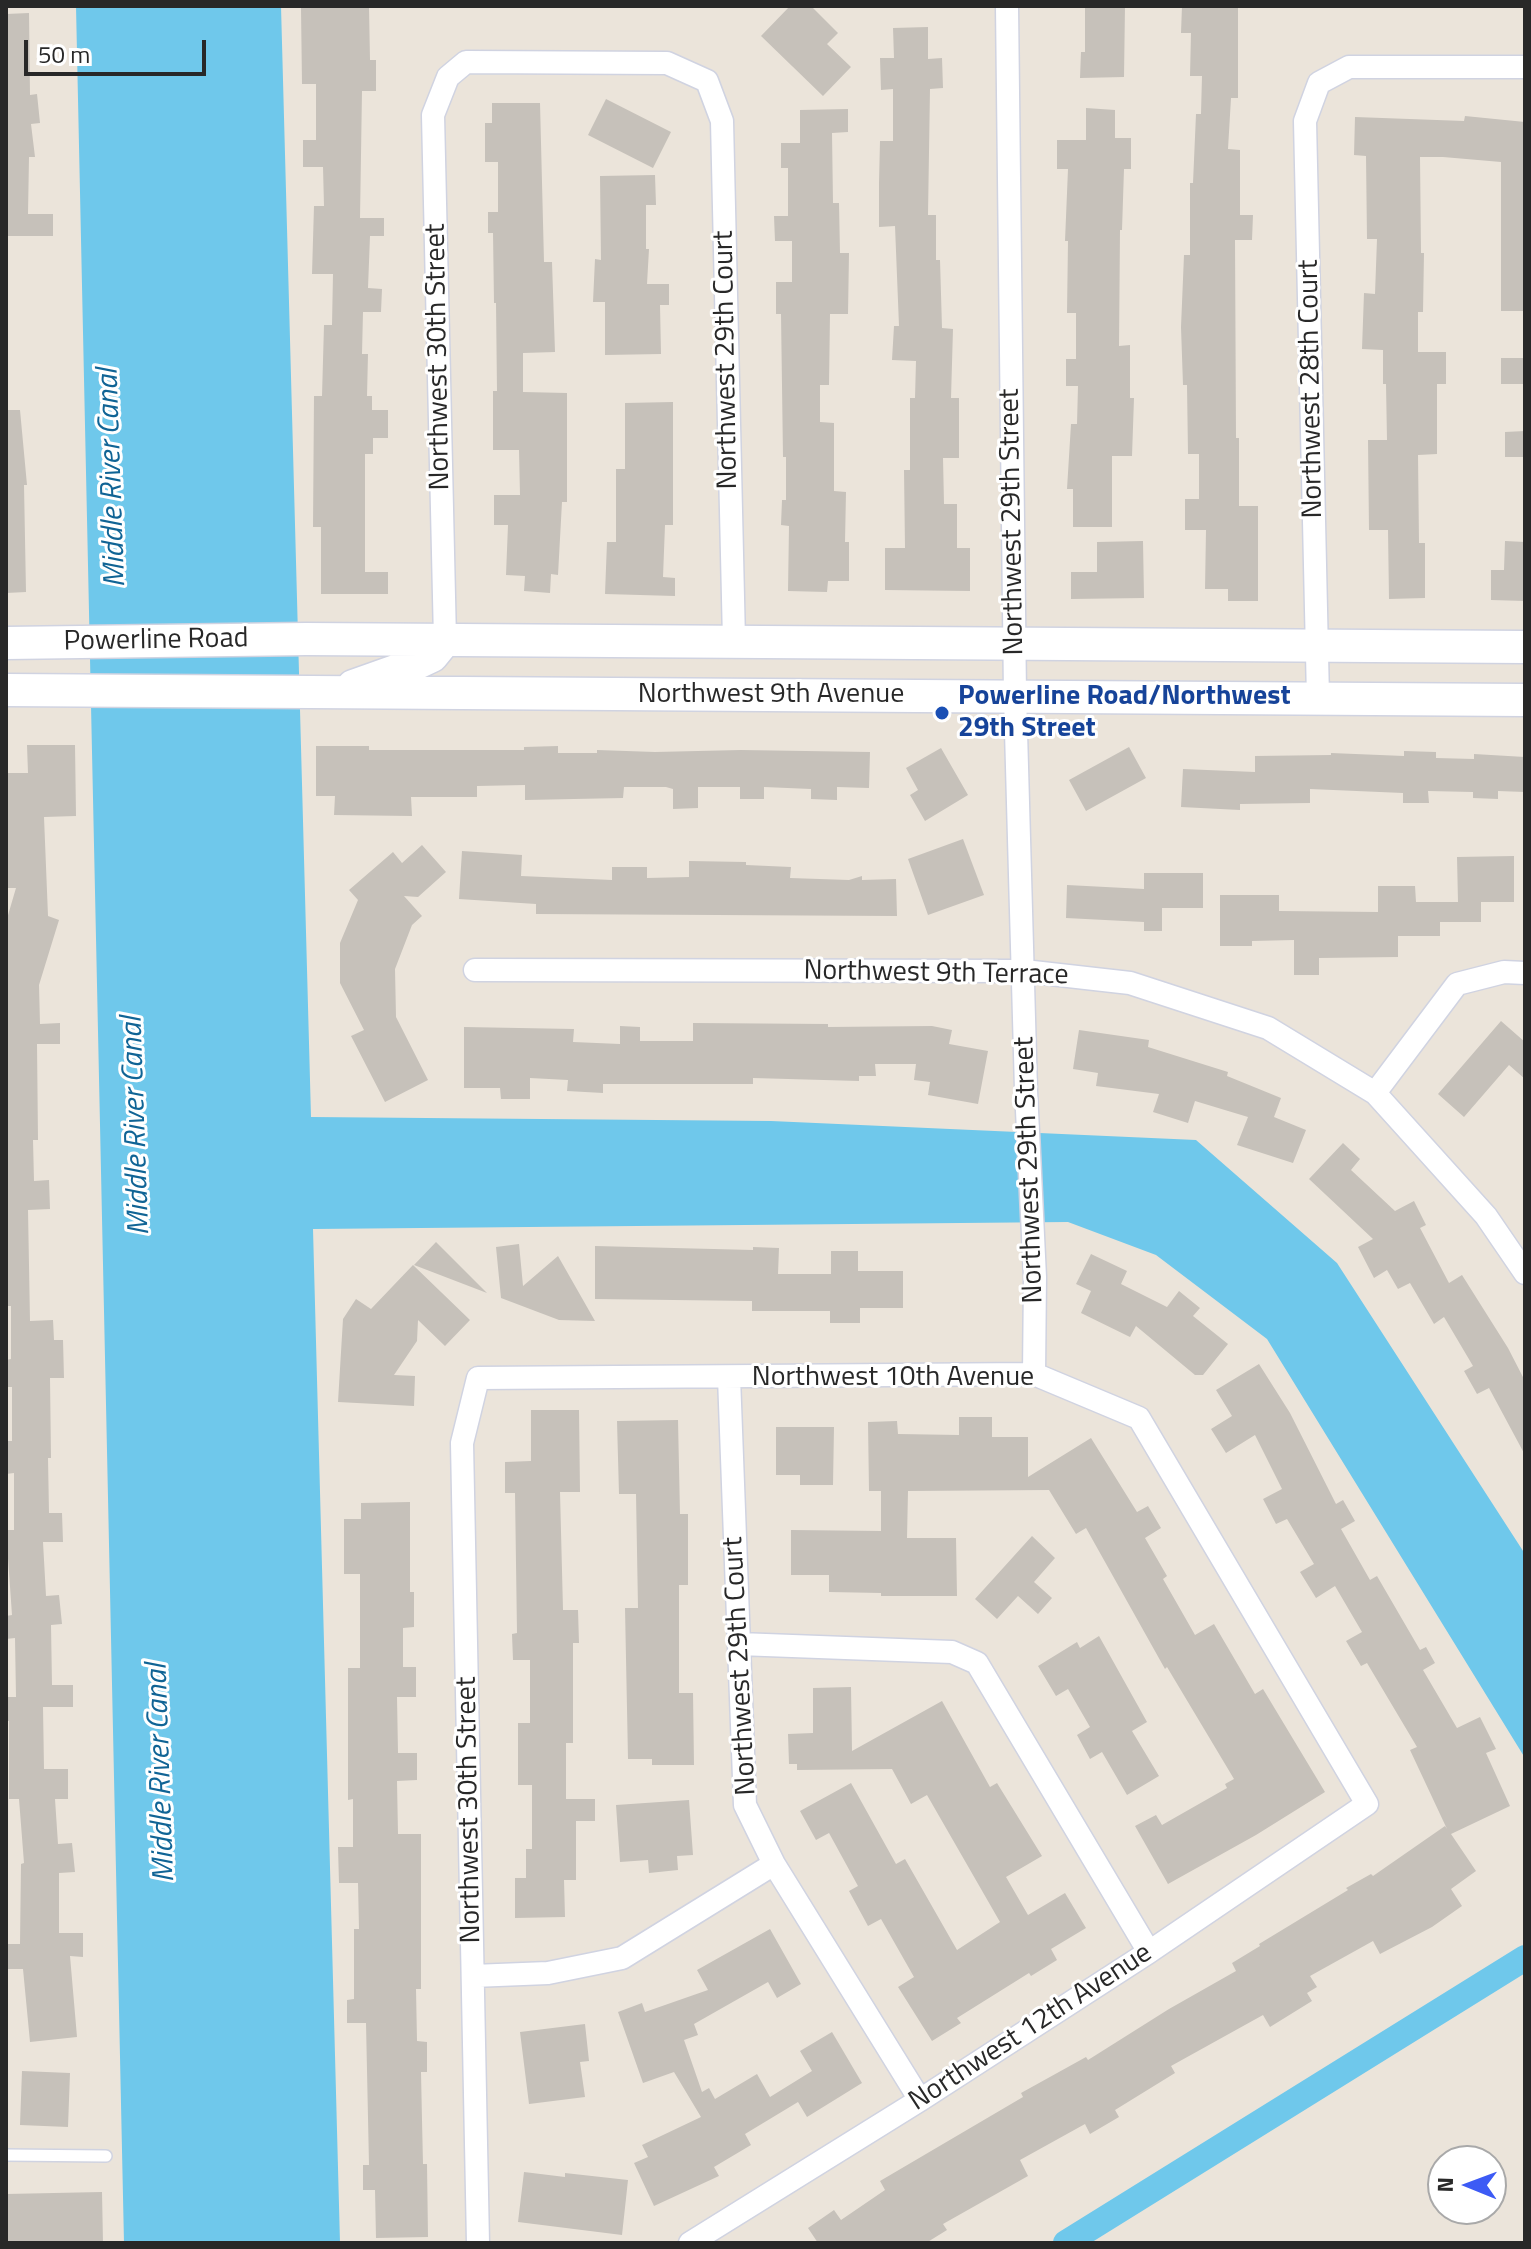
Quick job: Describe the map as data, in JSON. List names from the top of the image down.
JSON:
{
  "streets": {
    "main road": ["Powerline Road", "Northwest 9th Avenue"],
    "street": [
      "Northwest 30th Street",
      "Northwest 29th Court",
      "Northwest 28th Court",
      "Northwest 29th Street",
      "Northwest 9th Terrace",
      "Northwest 10th Avenue",
      "Northwest 12th Avenue"
    ]
  },
  "crossings": [
    ["Northwest 30th Street", "Northwest 29th Court"],
    ["Northwest 30th Street", "Northwest 9th Avenue"],
    ["Northwest 30th Street", "Northwest 10th Avenue"],
    ["Northwest 29th Court", "Northwest 9th Avenue"],
    ["Northwest 29th Court", "Northwest 10th Avenue"],
    ["Northwest 29th Court", "Northwest 12th Avenue"],
    ["Northwest 28th Court", "Northwest 9th Avenue"],
    ["Northwest 29th Street", "Northwest 9th Avenue"],
    ["Northwest 29th Street", "Northwest 9th Terrace"],
    ["Northwest 29th Street", "Northwest 10th Avenue"],
    ["Powerline Road", "Northwest 9th Avenue"],
    ["Northwest 10th Avenue", "Northwest 12th Avenue"]
  ],
  "water": ["Middle River Canal"],
  "places": ["Powerline Road/Northwest 29th Street"],
  "scale_bar": "50 m",
  "north": "left"
}
